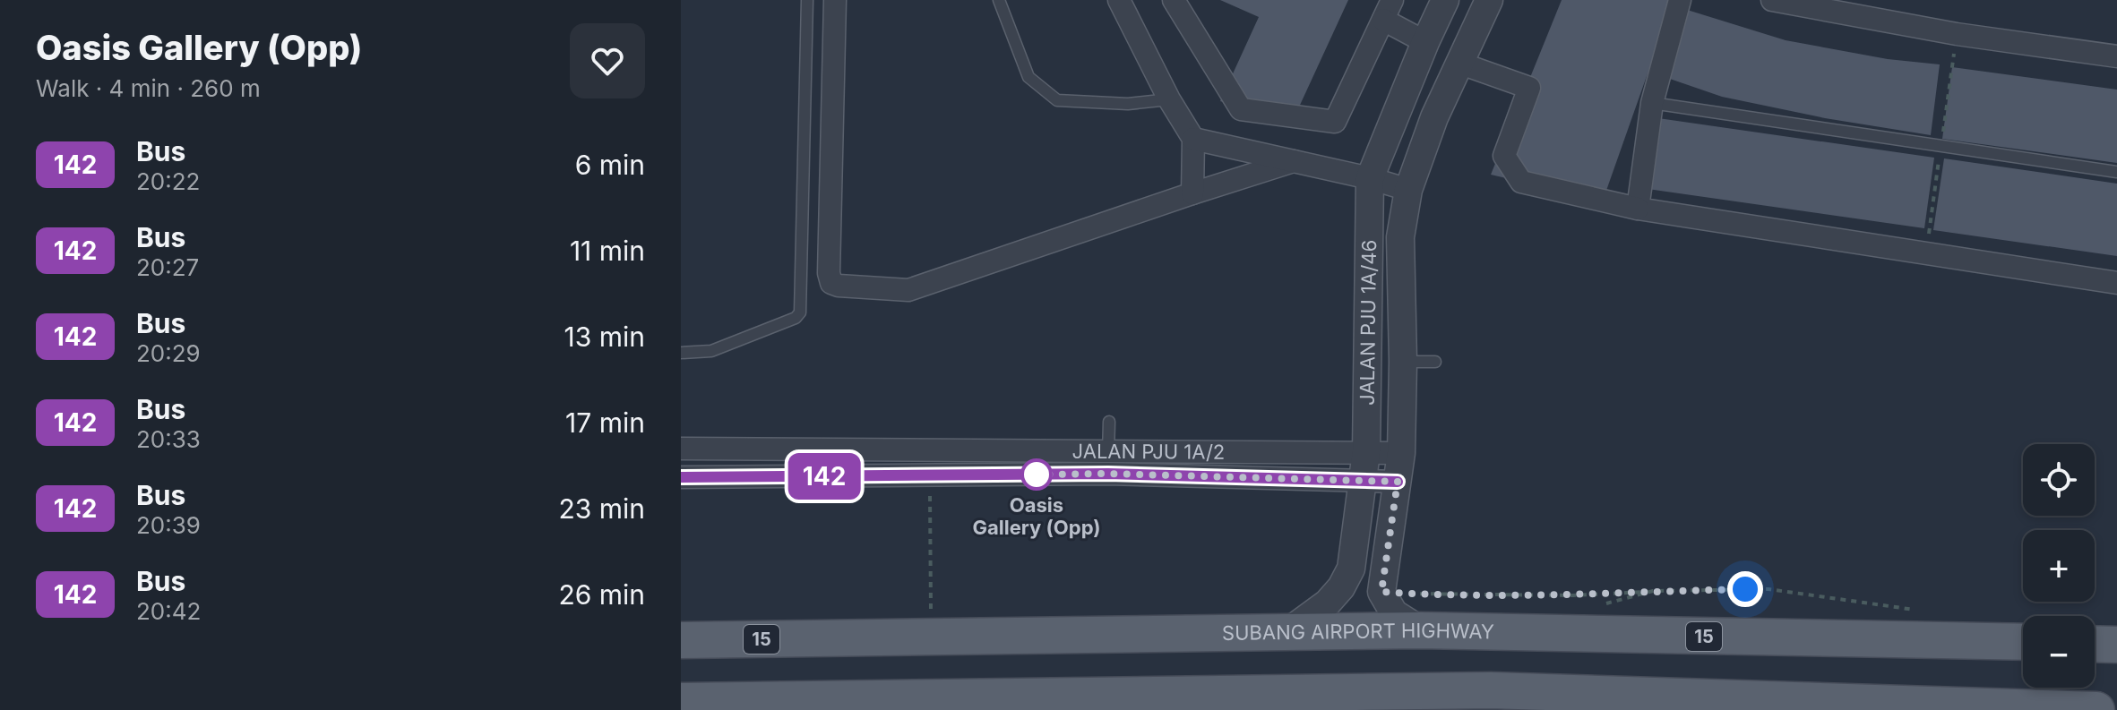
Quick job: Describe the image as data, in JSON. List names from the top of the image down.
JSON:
{
  "streets": {
    "main road": ["SUBANG AIRPORT HIGHWAY", "15"],
    "street": ["JALAN PJU 1A/46", "JALAN PJU 1A/2"]
  },
  "crossings": [
    ["JALAN PJU 1A/46", "JALAN PJU 1A/2"],
    ["JALAN PJU 1A/46", "SUBANG AIRPORT HIGHWAY"]
  ],
  "places": ["Oasis Gallery (Opp)"],
  "lines": ["bus line 142"],
  "page": {
    "heading": ["Oasis Gallery (Opp)", "Walk · 4 min · 260 m"],
    "on_map": "142",
    "list": [
      {
        "mark": "142",
        "name": "Bus",
        "note": "20:22",
        "value": "6 min"
      },
      {
        "mark": "142",
        "name": "Bus",
        "note": "20:27",
        "value": "11 min"
      },
      {
        "mark": "142",
        "name": "Bus",
        "note": "20:29",
        "value": "13 min"
      },
      {
        "mark": "142",
        "name": "Bus",
        "note": "20:33",
        "value": "17 min"
      },
      {
        "mark": "142",
        "name": "Bus",
        "note": "20:39",
        "value": "23 min"
      },
      {
        "mark": "142",
        "name": "Bus",
        "note": "20:42",
        "value": "26 min"
      }
    ],
    "map_buttons": ["+", "−"]
  }
}
